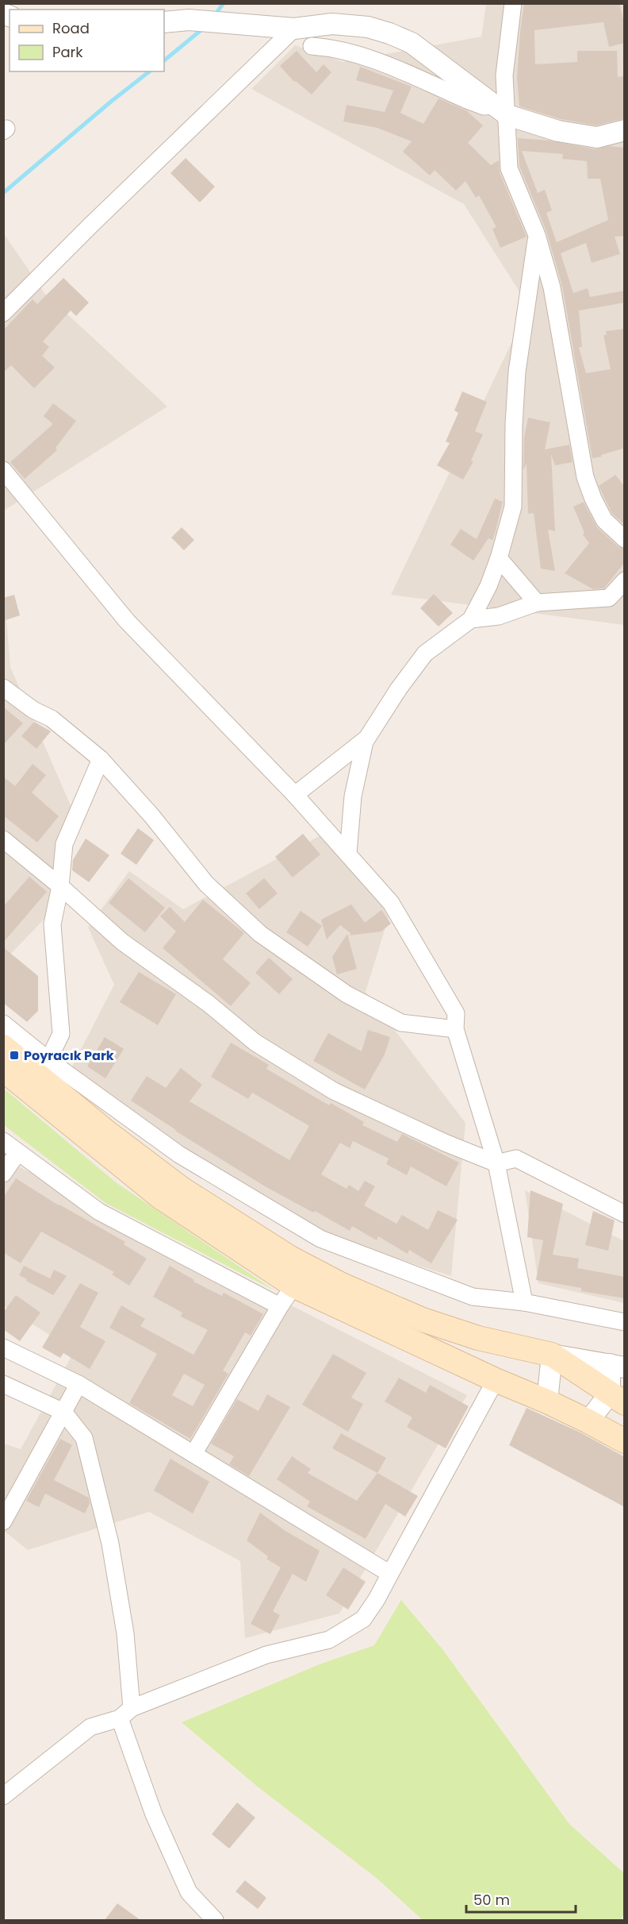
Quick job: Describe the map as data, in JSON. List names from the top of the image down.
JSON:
{
  "places": {
    "transit": ["Poyracık Park"]
  },
  "legend": ["Road", "Park"],
  "scale_bar": "50 m"
}
